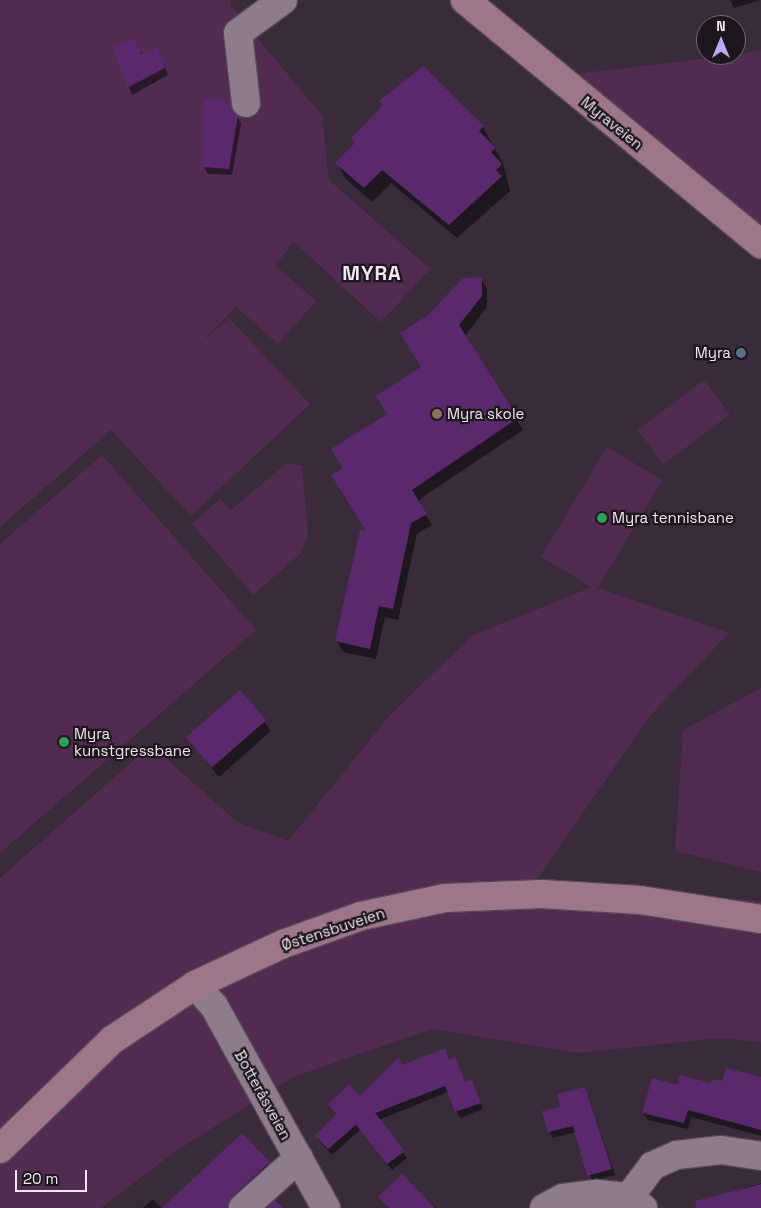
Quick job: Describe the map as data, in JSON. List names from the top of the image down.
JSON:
{
  "streets": {
    "main road": ["Myraveien", "Østensbuveien"],
    "street": ["Botteråsveien"]
  },
  "crossings": [
    ["Østensbuveien", "Botteråsveien"]
  ],
  "districts": ["MYRA"],
  "places": [
    "Myra",
    "Myra skole",
    "Myra tennisbane",
    "Myra kunstgressbane"
  ],
  "scale_bar": "20 m",
  "north": "top"
}
